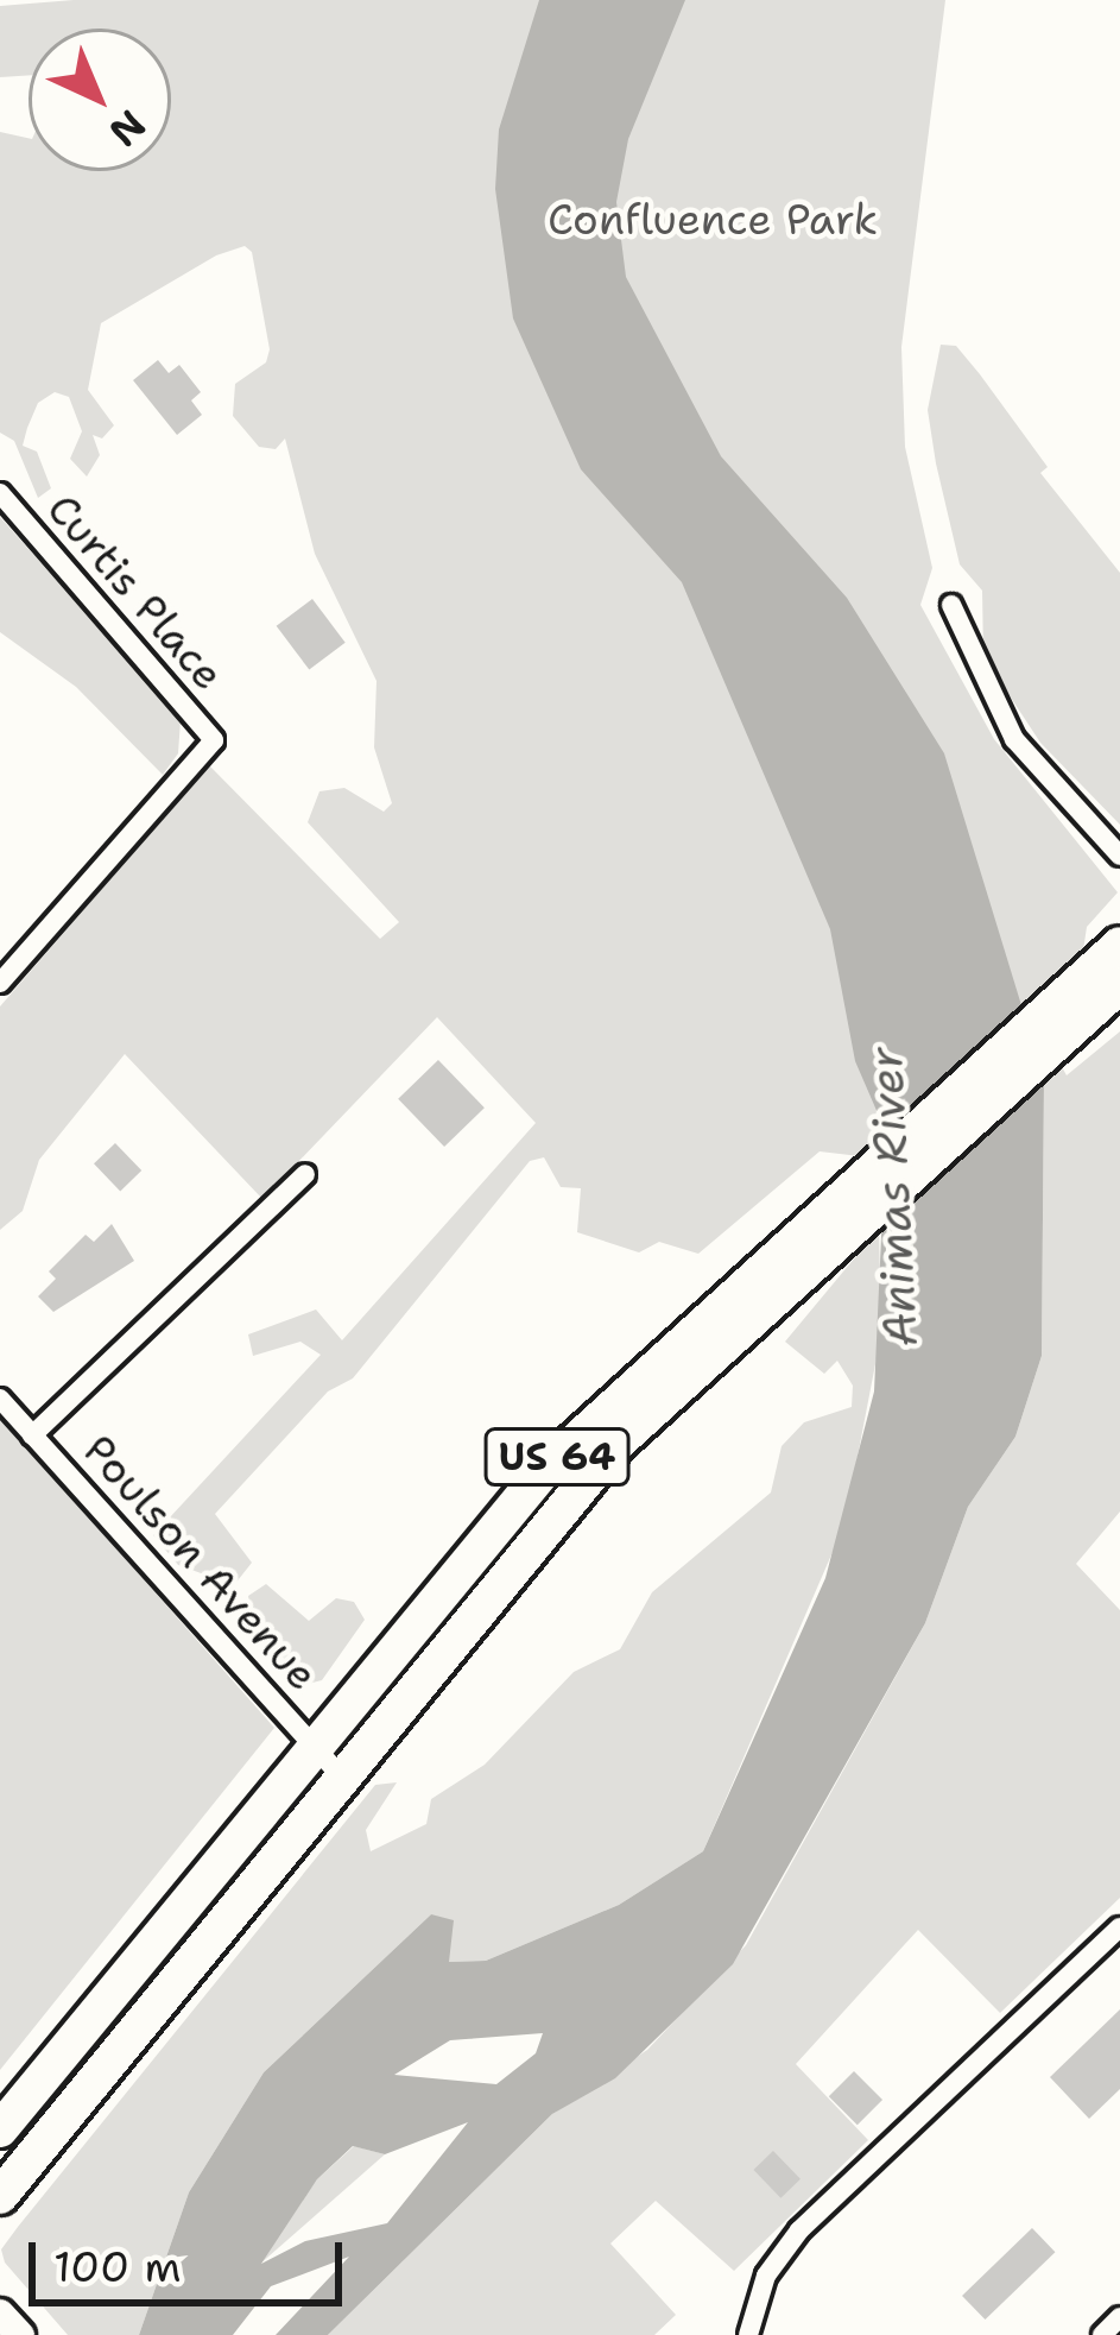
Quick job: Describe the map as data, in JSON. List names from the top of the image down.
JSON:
{
  "streets": {
    "highway": ["US 64"],
    "street": ["Curtis Place", "Poulson Avenue"]
  },
  "crossings": [
    ["US 64", "Poulson Avenue"]
  ],
  "water": ["Animas River"],
  "parks": ["Confluence Park"],
  "scale_bar": "100 m",
  "north": "bottom right"
}
